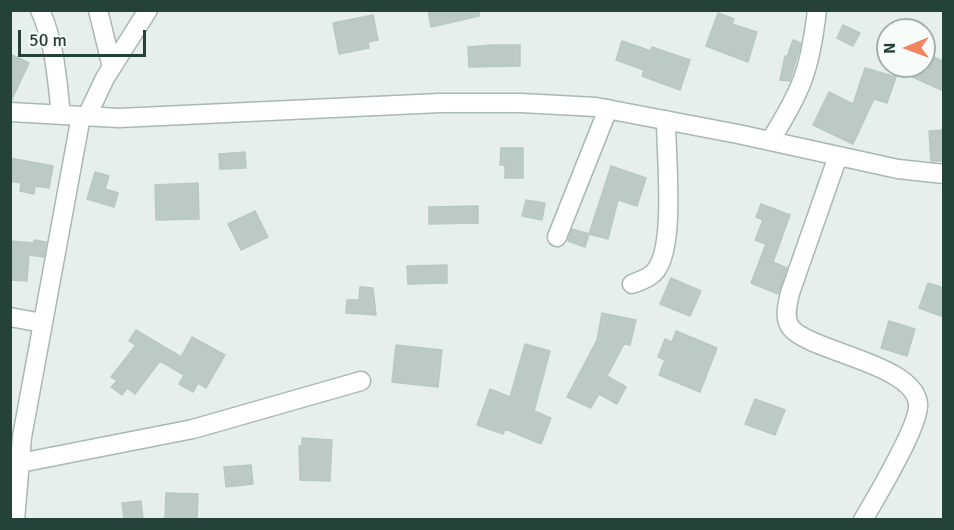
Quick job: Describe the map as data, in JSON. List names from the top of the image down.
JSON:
{
  "scale_bar": "50 m",
  "north": "left"
}
